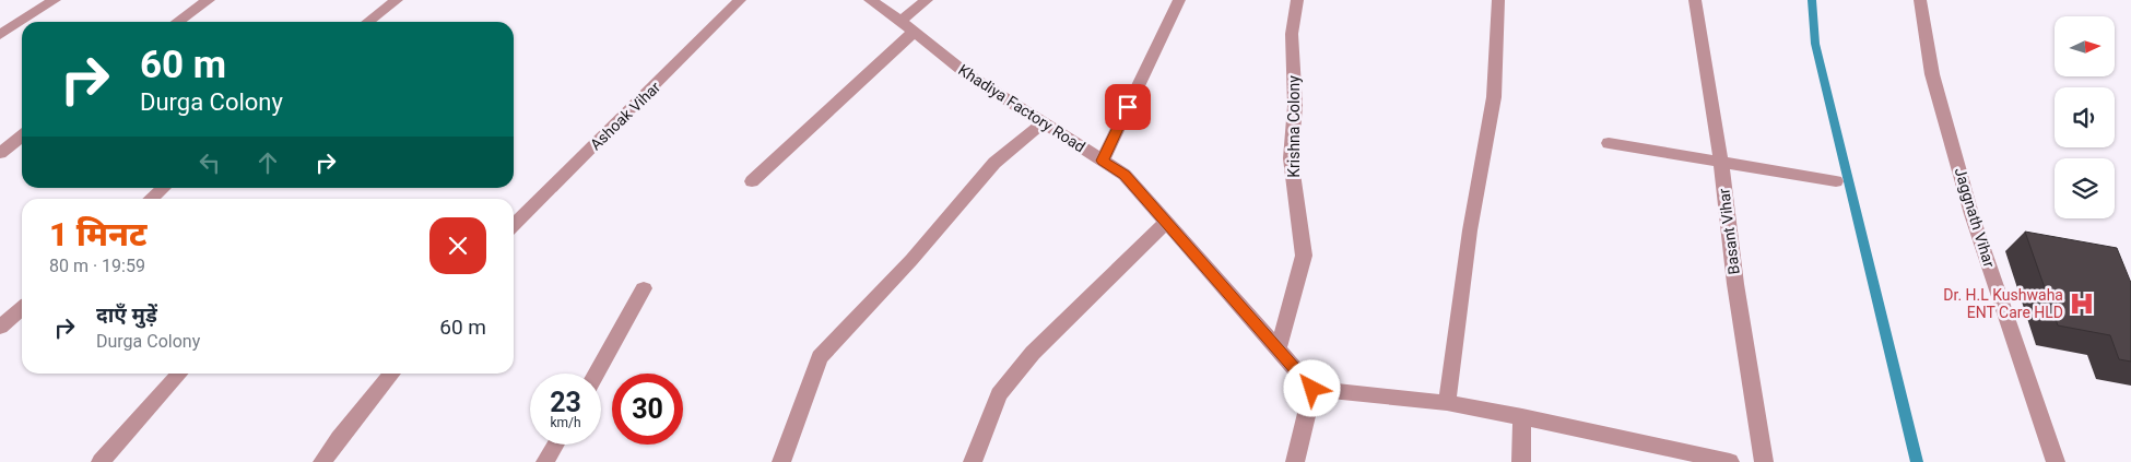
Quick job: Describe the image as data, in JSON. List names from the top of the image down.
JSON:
{
  "streets": {
    "street": [
      "Khadiya Factory Road",
      "Ashoak Vihar",
      "Krishna Colony",
      "Jaggnath Vihar",
      "Basant Vihar"
    ]
  },
  "crossings": [
    ["Khadiya Factory Road", "Krishna Colony"]
  ],
  "places": {
    "hospital": ["Dr. H.L Kushwaha ENT Care HLD"]
  },
  "north": "right",
  "page": {
    "turn": ["60 m", "Durga Colony"],
    "heading": ["1 मिनट", "80 m · 19:59"],
    "list": [
      {
        "name": "दाएँ मुड़ें",
        "note": "Durga Colony",
        "value": "60 m"
      }
    ],
    "speed": "23 km/h",
    "limit": "30"
  }
}
